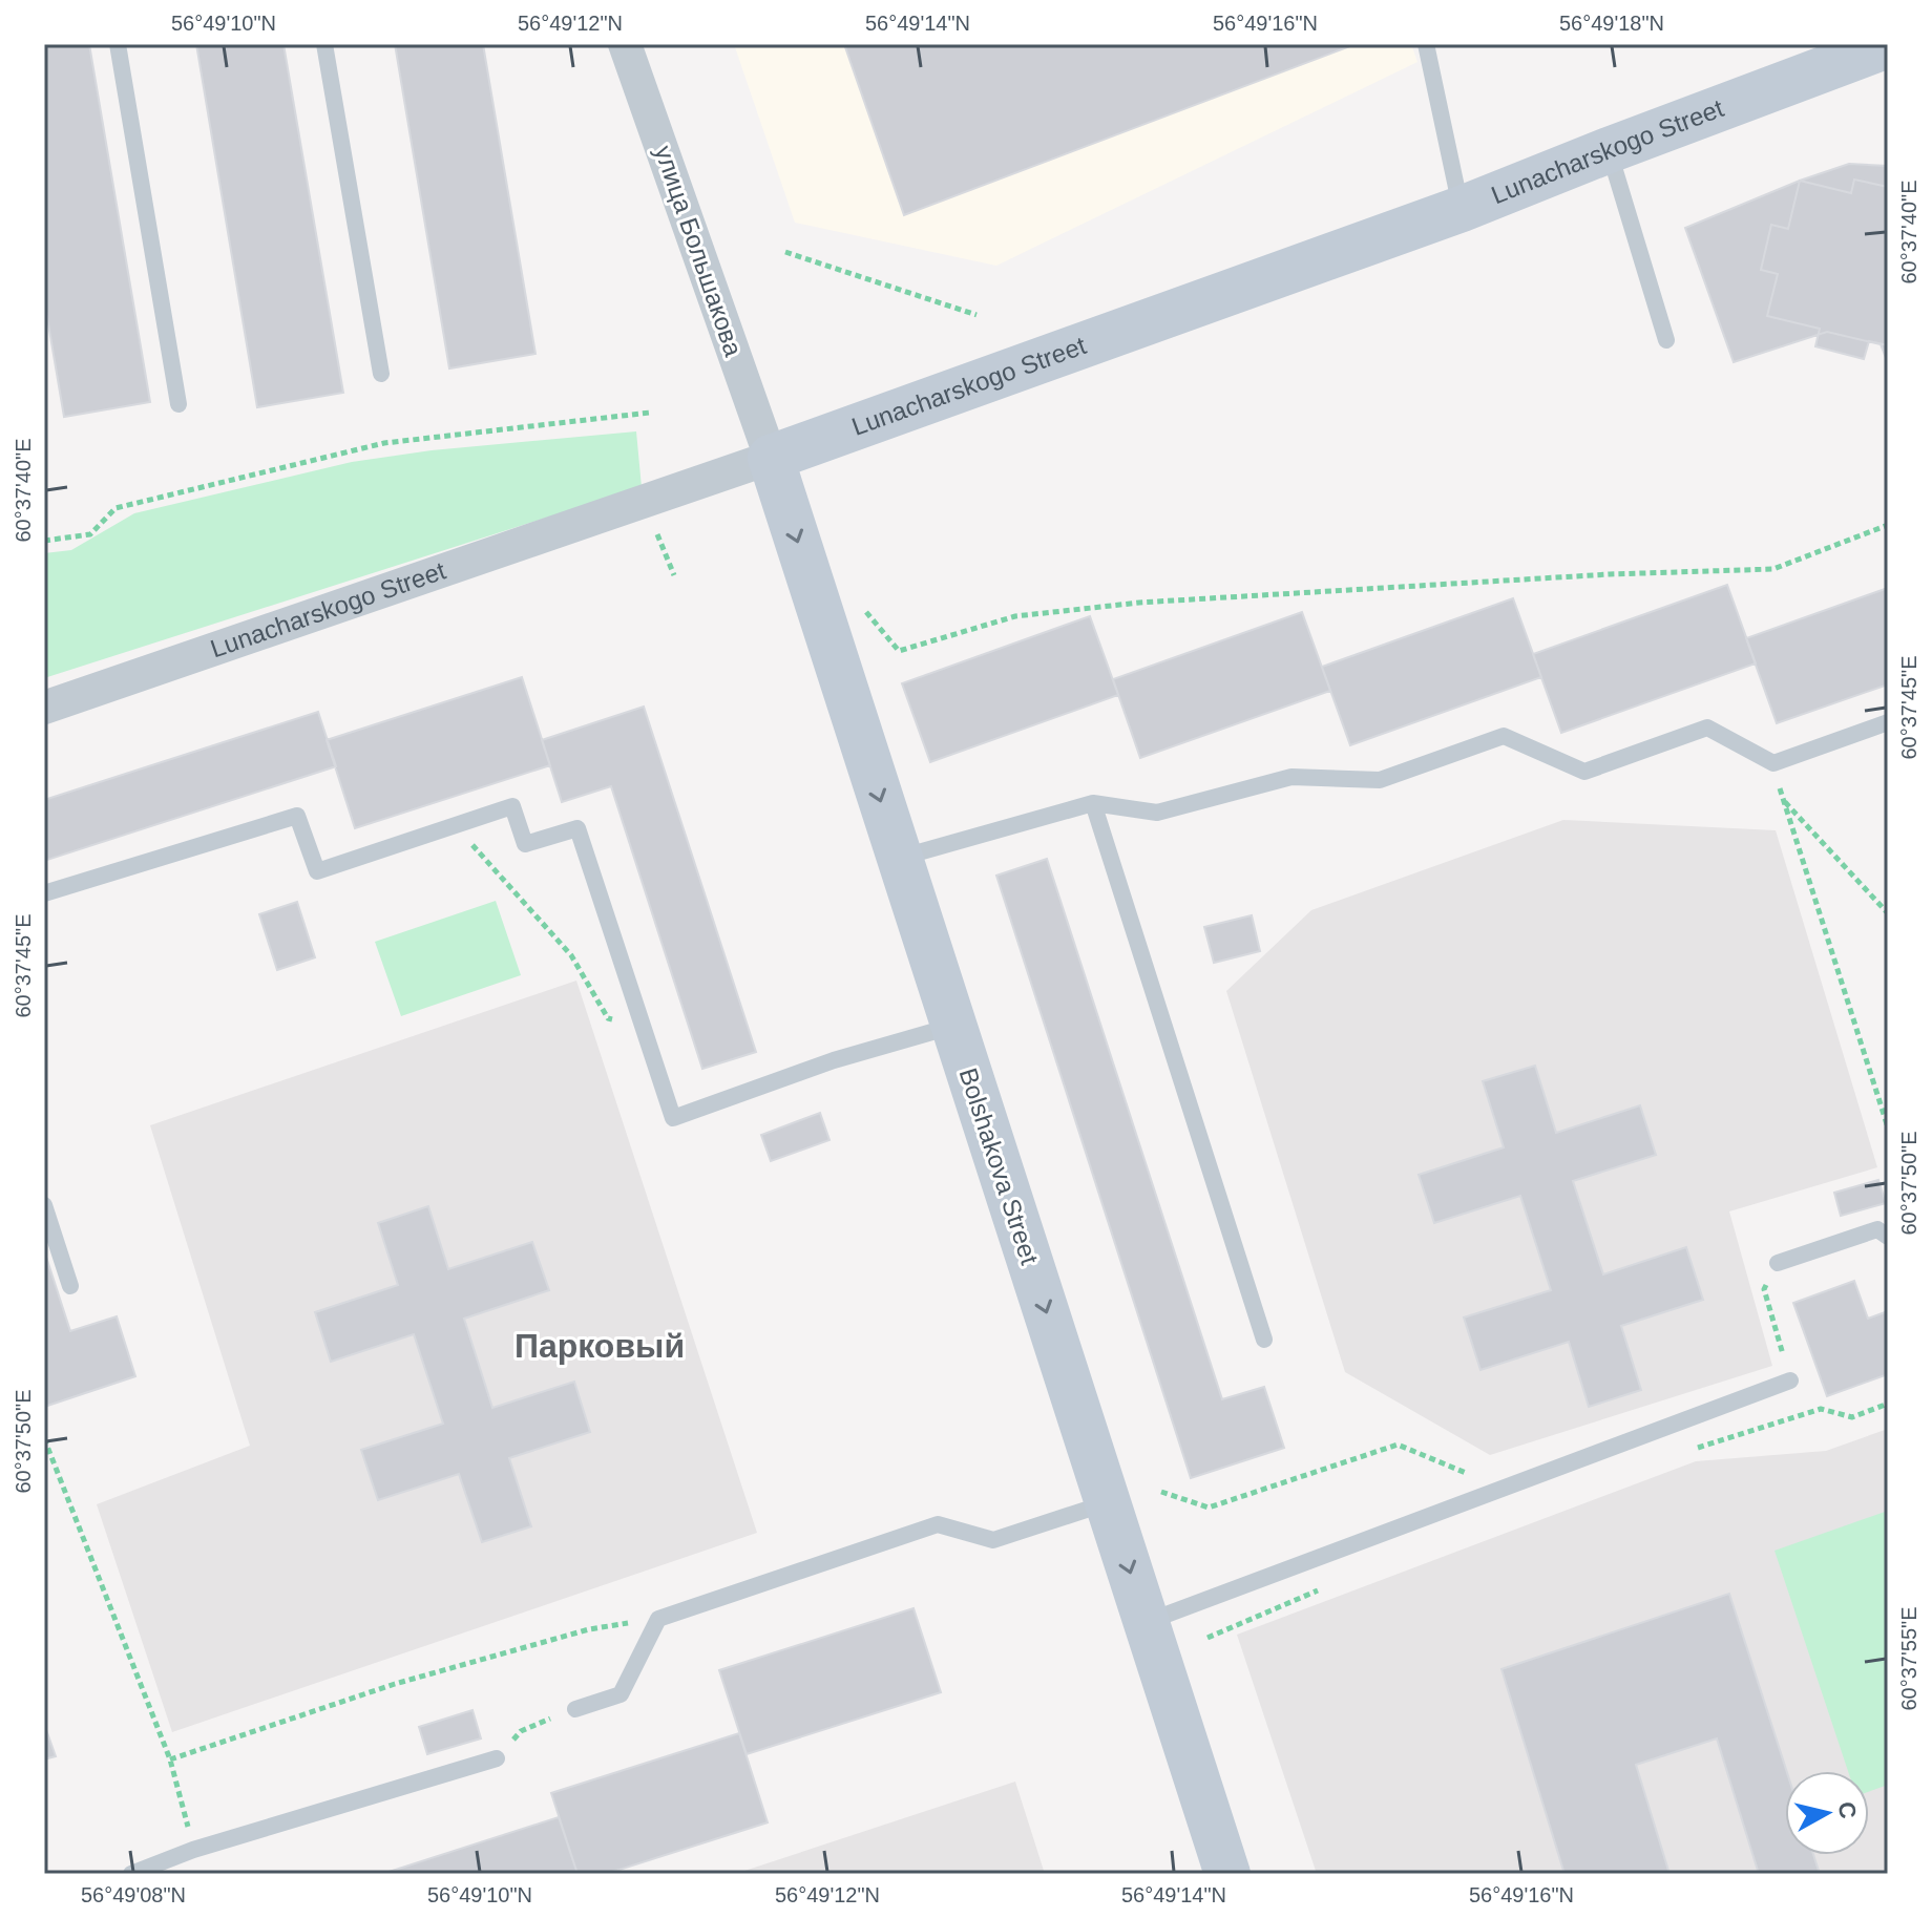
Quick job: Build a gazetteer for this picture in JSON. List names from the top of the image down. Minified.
{"streets":{"street":["Lunacharskogo Street","улица Большакова","Bolshakova Street"]},"crossings":[["Lunacharskogo Street","улица Большакова"],["Lunacharskogo Street","Bolshakova Street"],["улица Большакова","Bolshakova Street"]],"one_way":["Bolshakova Street"],"districts":["Парковый"],"north":"right","coordinates":["56°49'10\"N","56°49'12\"N","56°49'14\"N","56°49'16\"N","56°49'18\"N","60°37'40\"E","60°37'45\"E","60°37'50\"E","60°37'55\"E","56°49'08\"N"]}
